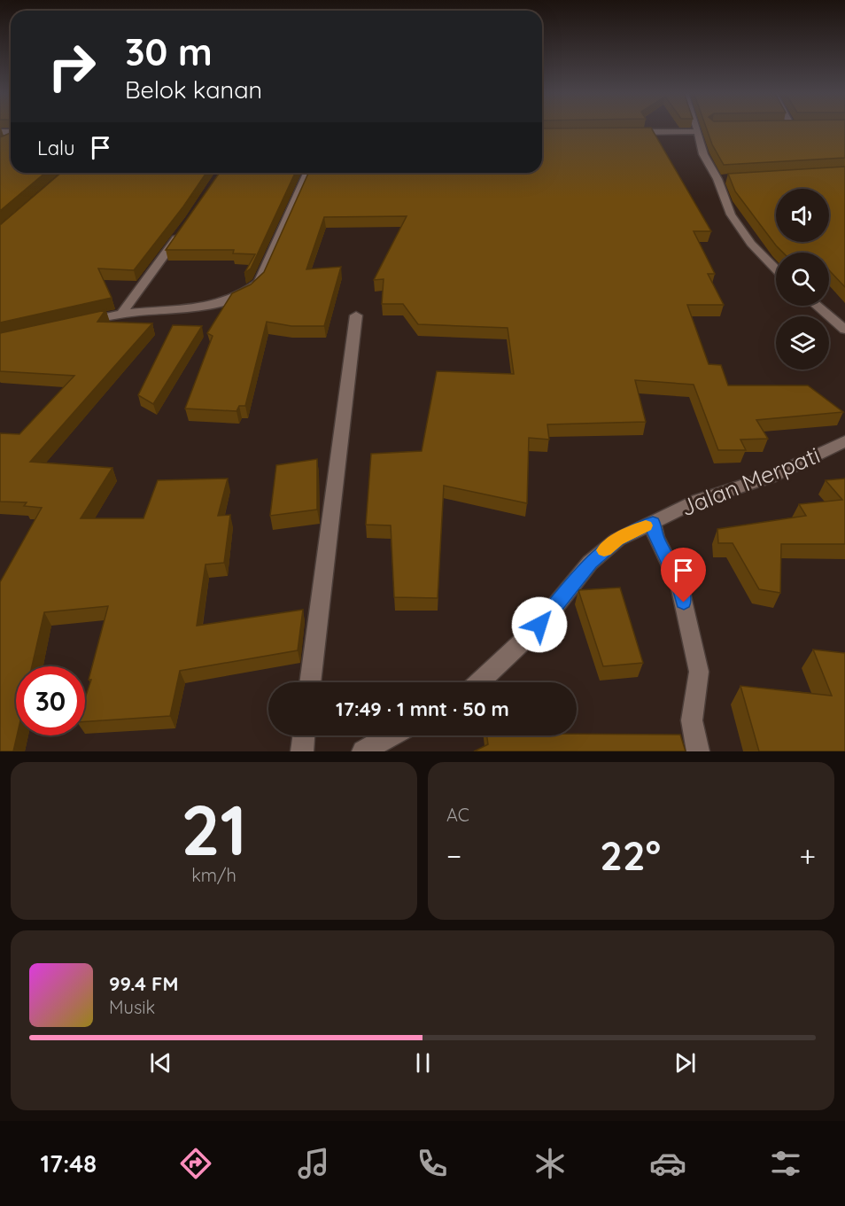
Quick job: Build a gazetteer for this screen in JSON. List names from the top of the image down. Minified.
{"streets":{"street":["Jalan Merpati"]},"page":{"turn":["30 m","Belok kanan"],"then":"Lalu","limit":"30","trip":"17:49 · 1 mnt · 50 m","tile":[["21","km/h"],"AC"],"heat":["−","22°","+"],"song":["99.4 FM","Musik"],"tabs":"17:48"}}
